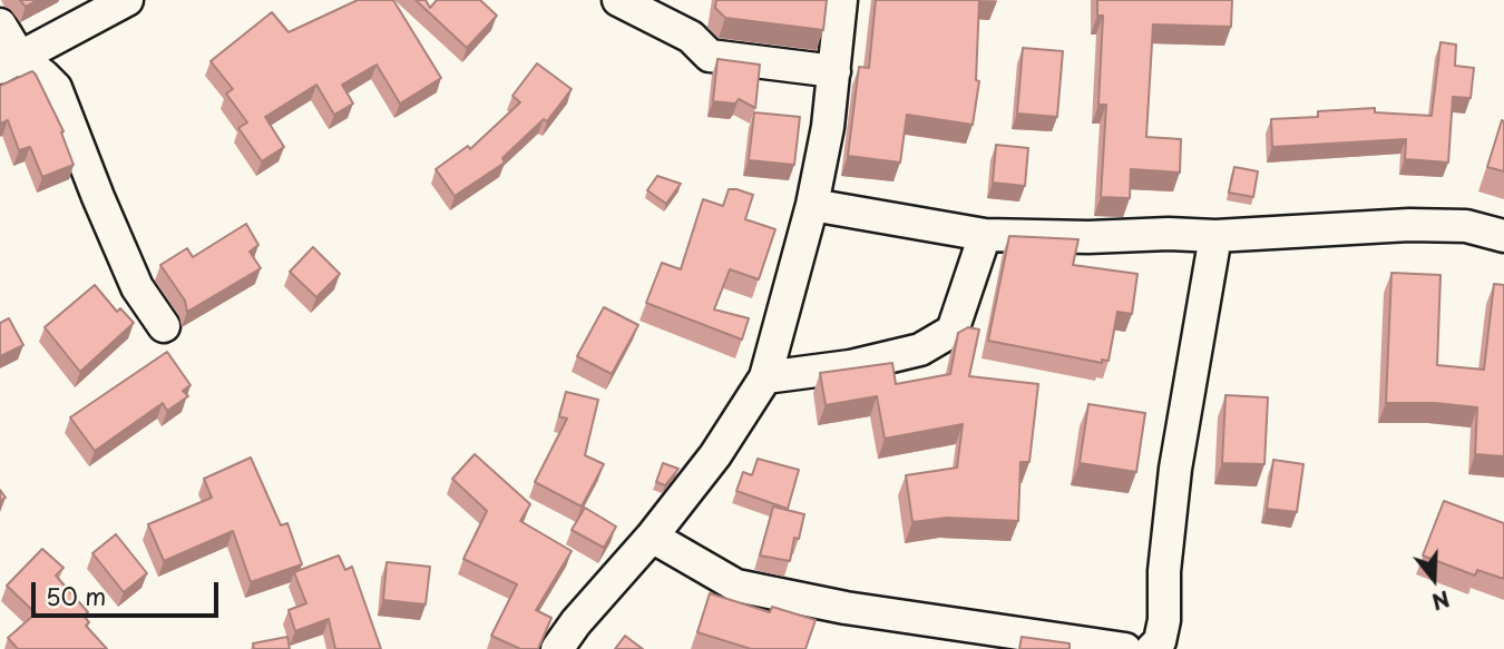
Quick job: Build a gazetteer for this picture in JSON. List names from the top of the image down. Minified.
{"scale_bar":"50 m","north":"bottom"}
